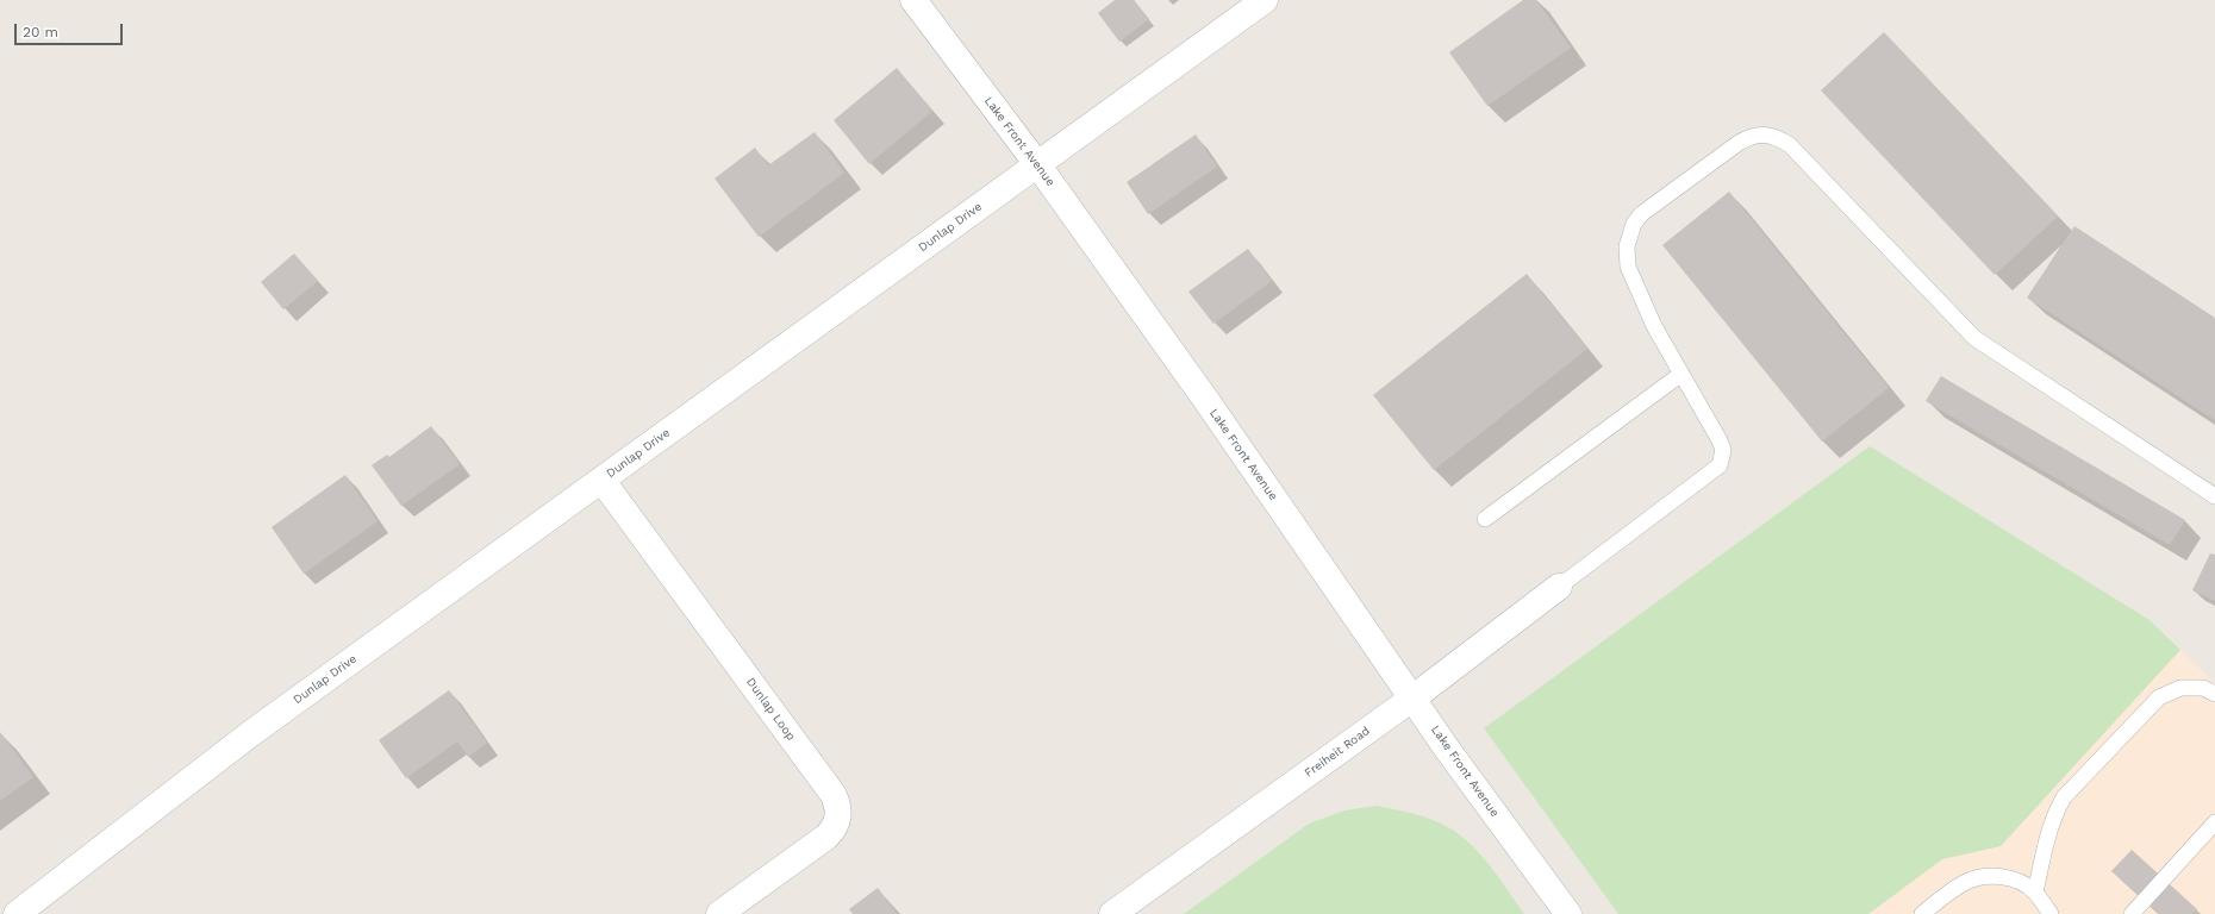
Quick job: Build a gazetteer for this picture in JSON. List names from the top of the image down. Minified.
{"streets":{"street":["Lake Front Avenue","Dunlap Drive","Dunlap Loop","Freiheit Road"]},"crossings":[["Lake Front Avenue","Dunlap Drive"],["Lake Front Avenue","Freiheit Road"],["Dunlap Drive","Dunlap Loop"]],"scale_bar":"20 m"}
